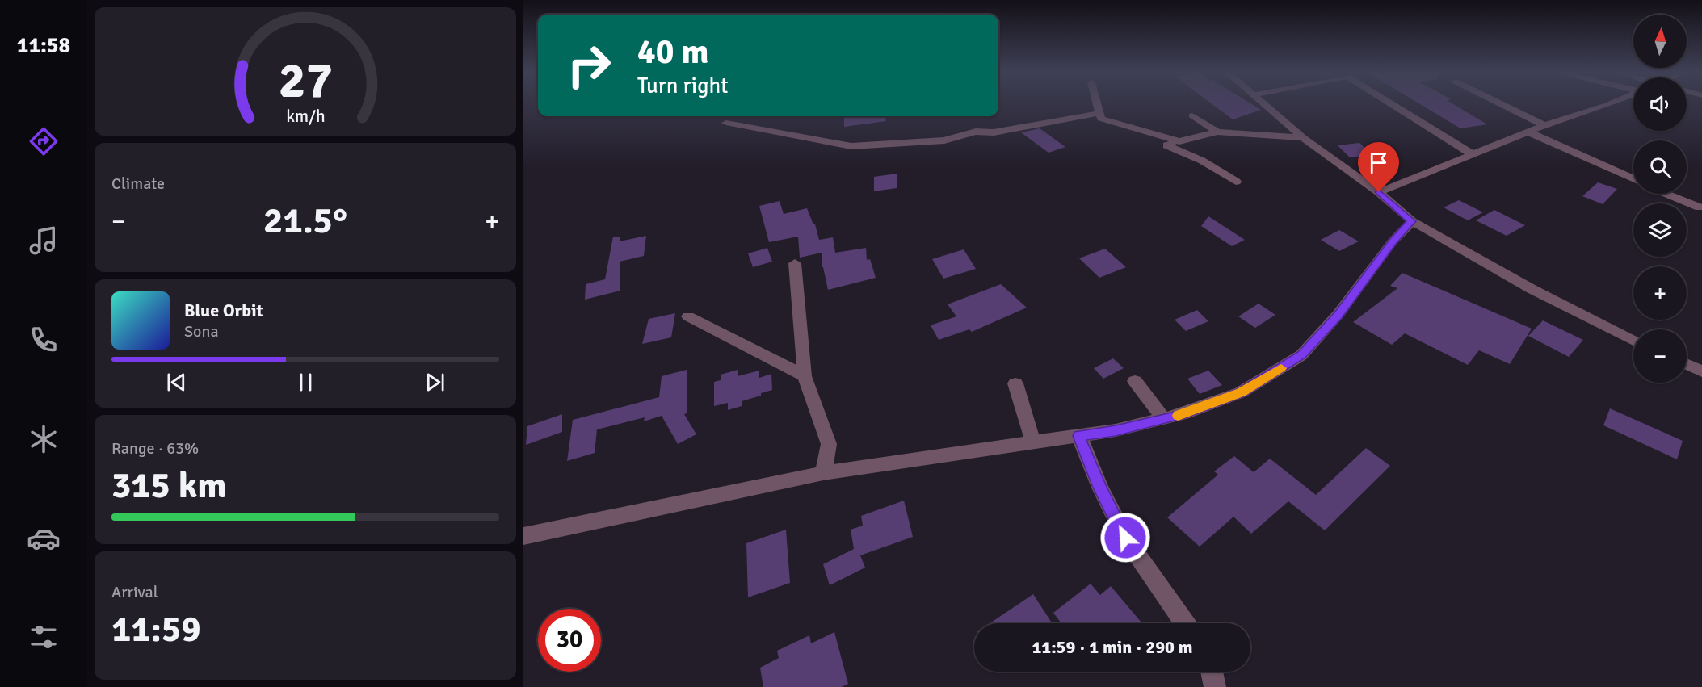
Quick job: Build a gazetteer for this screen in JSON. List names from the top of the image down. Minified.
{"north":"top","page":{"tabs":"11:58","map_buttons":["+","−"],"turn":["40 m","Turn right"],"tile":["Climate",["Range · 63%","315 km"],["Arrival","11:59"]],"heat":["−","21.5°","+"],"song":["Blue Orbit","Sona"],"limit":"30","trip":"11:59 · 1 min · 290 m","gauge":["27","km/h"]}}
